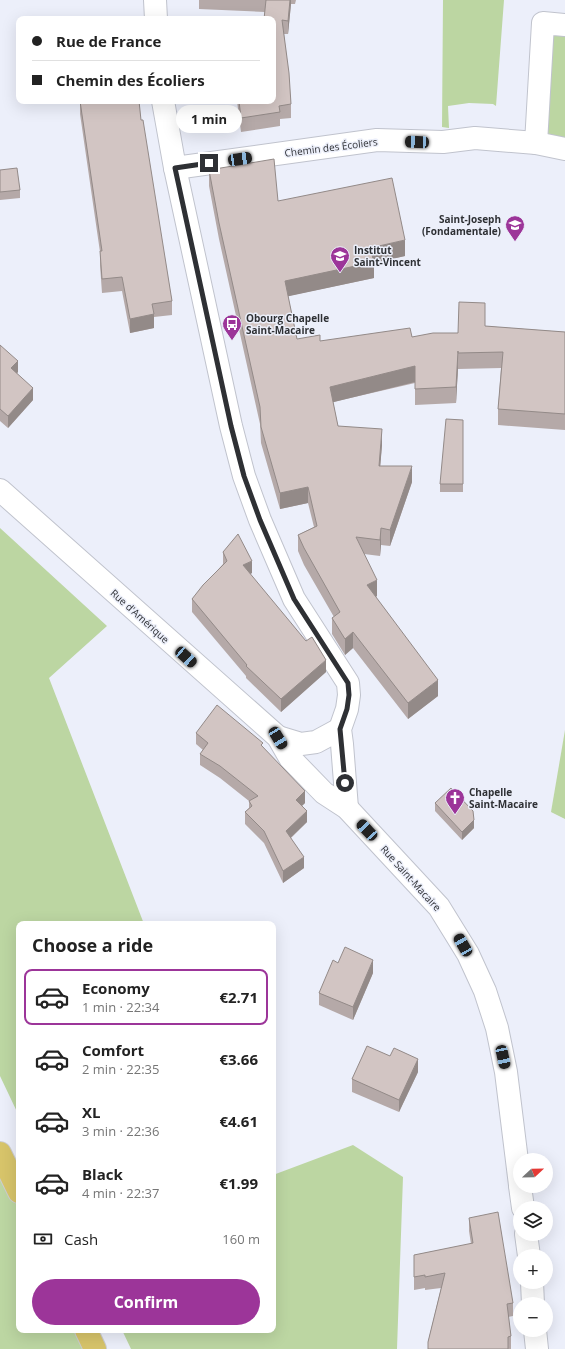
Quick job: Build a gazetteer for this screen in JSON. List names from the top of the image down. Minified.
{"streets":{"street":["Chemin des Écoliers","Rue d'Amérique","Rue Saint-Macaire"]},"crossings":[["Rue d'Amérique","Rue Saint-Macaire"]],"places":{"school or university":["Saint-Joseph (Fondamentale)","Institut Saint-Vincent"],"bus stop":["Obourg Chapelle Saint-Macaire"],"church":["Chapelle Saint-Macaire"]},"north":"right","page":{"banner":["Rue de France","Chemin des Écoliers"],"bubble":"1 min","heading":"Choose a ride","list":[{"name":"Economy","note":"1 min · 22:34","value":"€2.71"},{"name":"Comfort","note":"2 min · 22:35","value":"€3.66"},{"name":"XL","note":"3 min · 22:36","value":"€4.61"},{"name":"Black","note":"4 min · 22:37","value":"€1.99"}],"map_buttons":["+","−"],"pay":["Cash","160 m"],"buttons":"Confirm"}}
